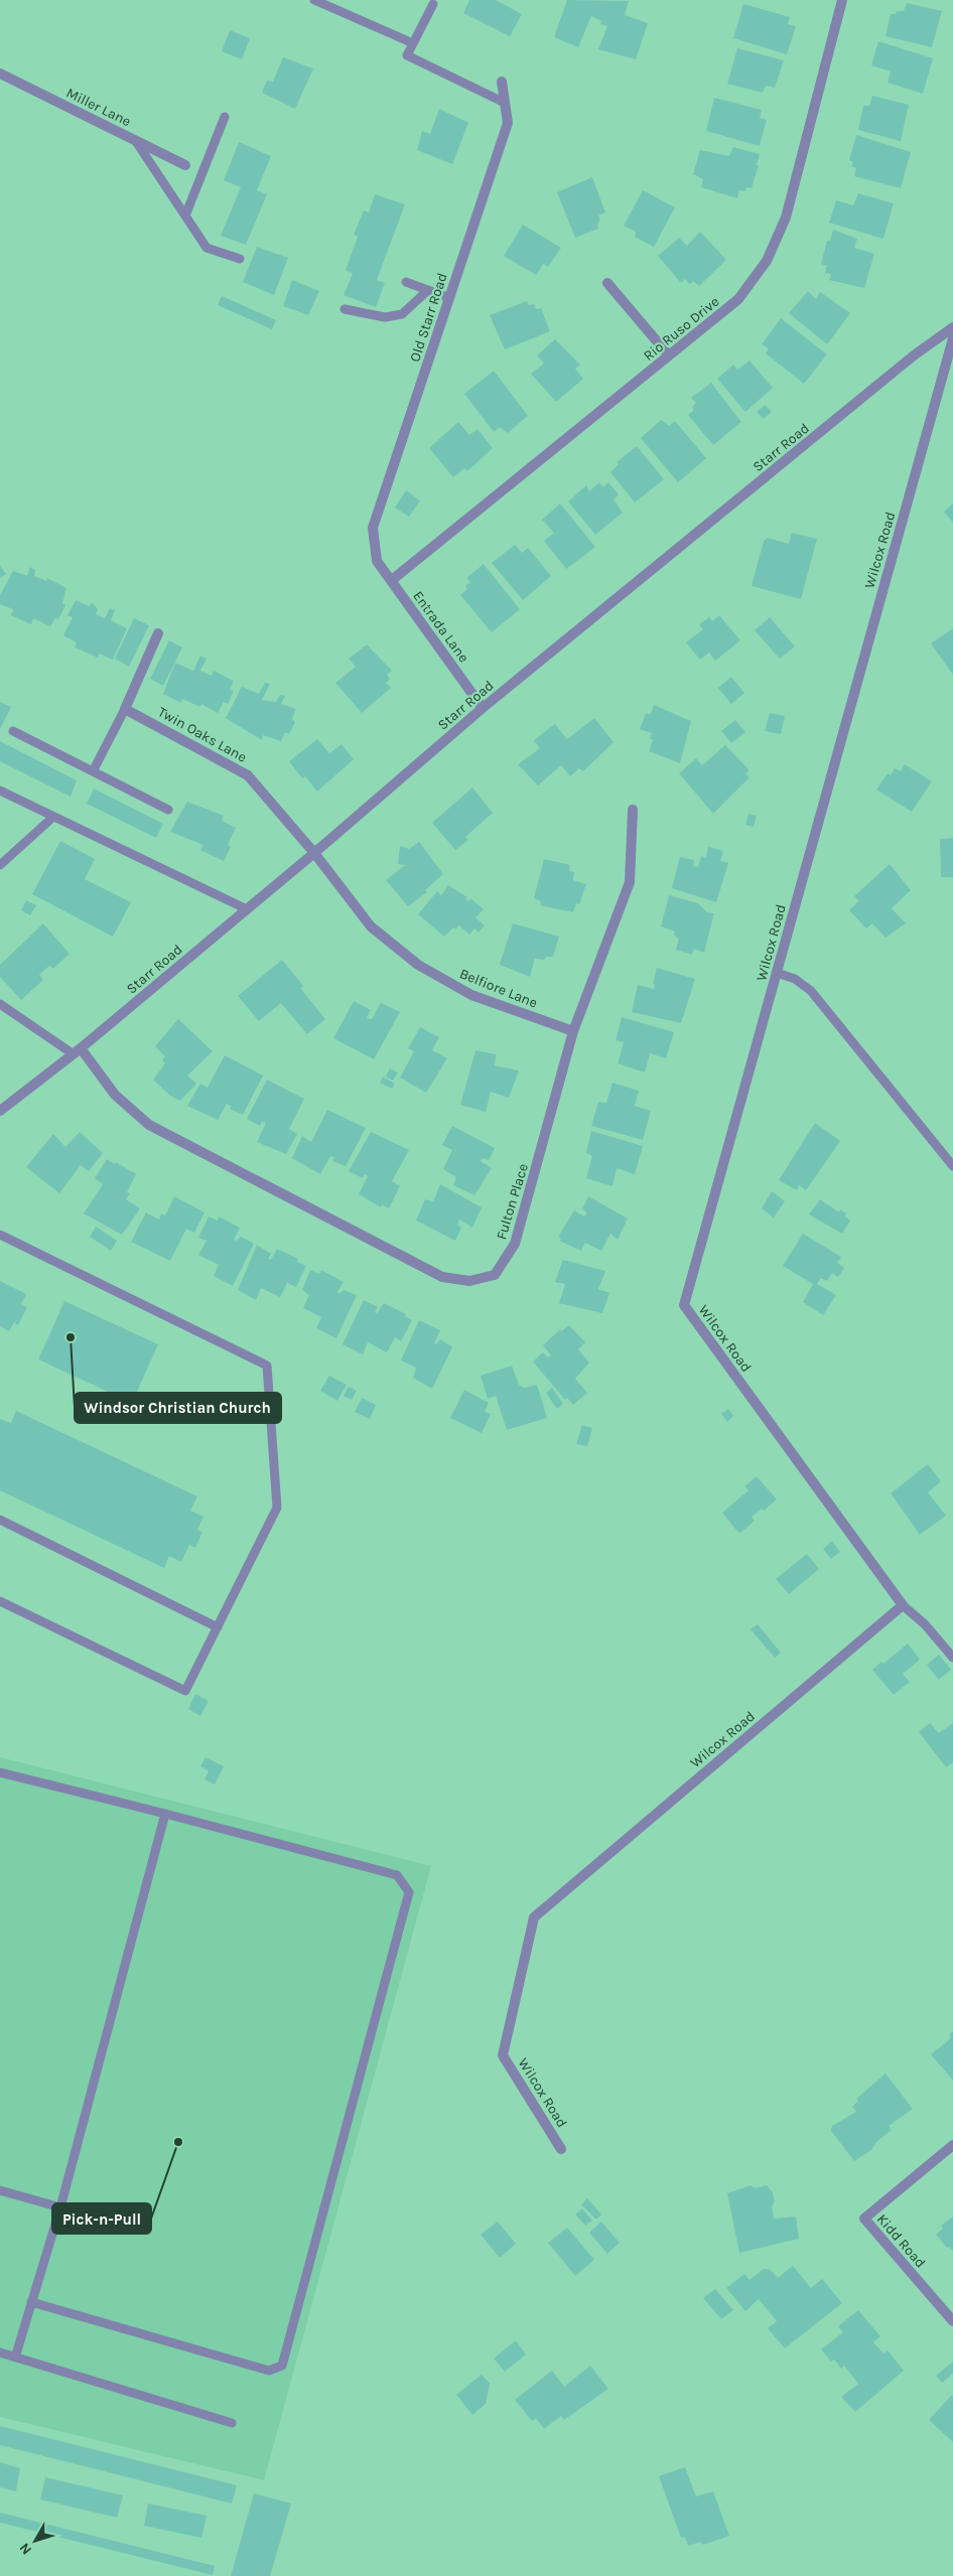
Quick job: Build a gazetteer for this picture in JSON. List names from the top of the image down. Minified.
{"streets":{"street":["Miller Lane","Old Starr Road","Rio Ruso Drive","Starr Road","Wilcox Road","Entrada Lane","Twin Oaks Lane","Belfiore Lane","Fulton Place","Kidd Road"]},"crossings":[["Old Starr Road","Entrada Lane"],["Rio Ruso Drive","Entrada Lane"],["Starr Road","Entrada Lane"],["Starr Road","Twin Oaks Lane"],["Starr Road","Belfiore Lane"],["Starr Road","Fulton Place"],["Twin Oaks Lane","Belfiore Lane"],["Belfiore Lane","Fulton Place"]],"places":["Windsor Christian Church","Pick-n-Pull"],"north":"bottom left"}
